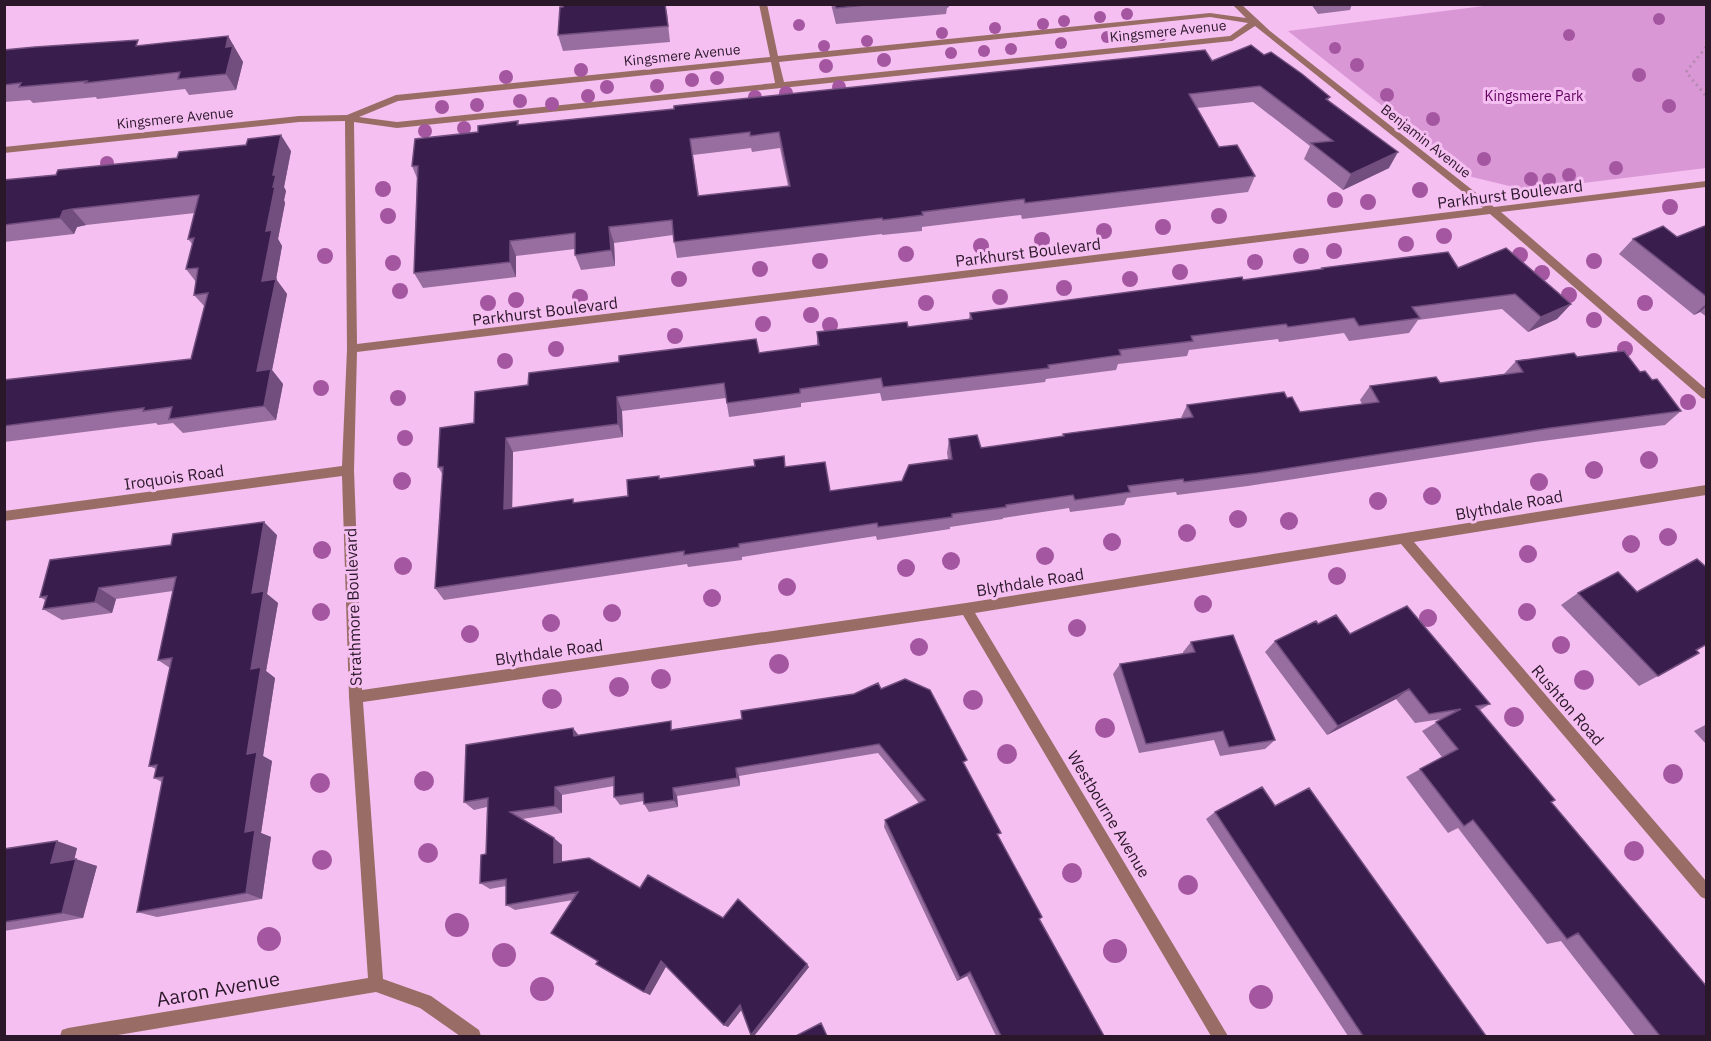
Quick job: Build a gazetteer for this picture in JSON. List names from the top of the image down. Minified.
{"streets":{"street":["Kingsmere Avenue","Benjamin Avenue","Parkhurst Boulevard","Iroquois Road","Blythdale Road","Strathmore Boulevard","Rushton Road","Westbourne Avenue","Aaron Avenue"]},"crossings":[["Kingsmere Avenue","Benjamin Avenue"],["Kingsmere Avenue","Strathmore Boulevard"],["Benjamin Avenue","Parkhurst Boulevard"],["Parkhurst Boulevard","Strathmore Boulevard"],["Iroquois Road","Strathmore Boulevard"],["Blythdale Road","Strathmore Boulevard"],["Blythdale Road","Rushton Road"],["Blythdale Road","Westbourne Avenue"],["Strathmore Boulevard","Aaron Avenue"]],"parks":["Kingsmere Park"]}
